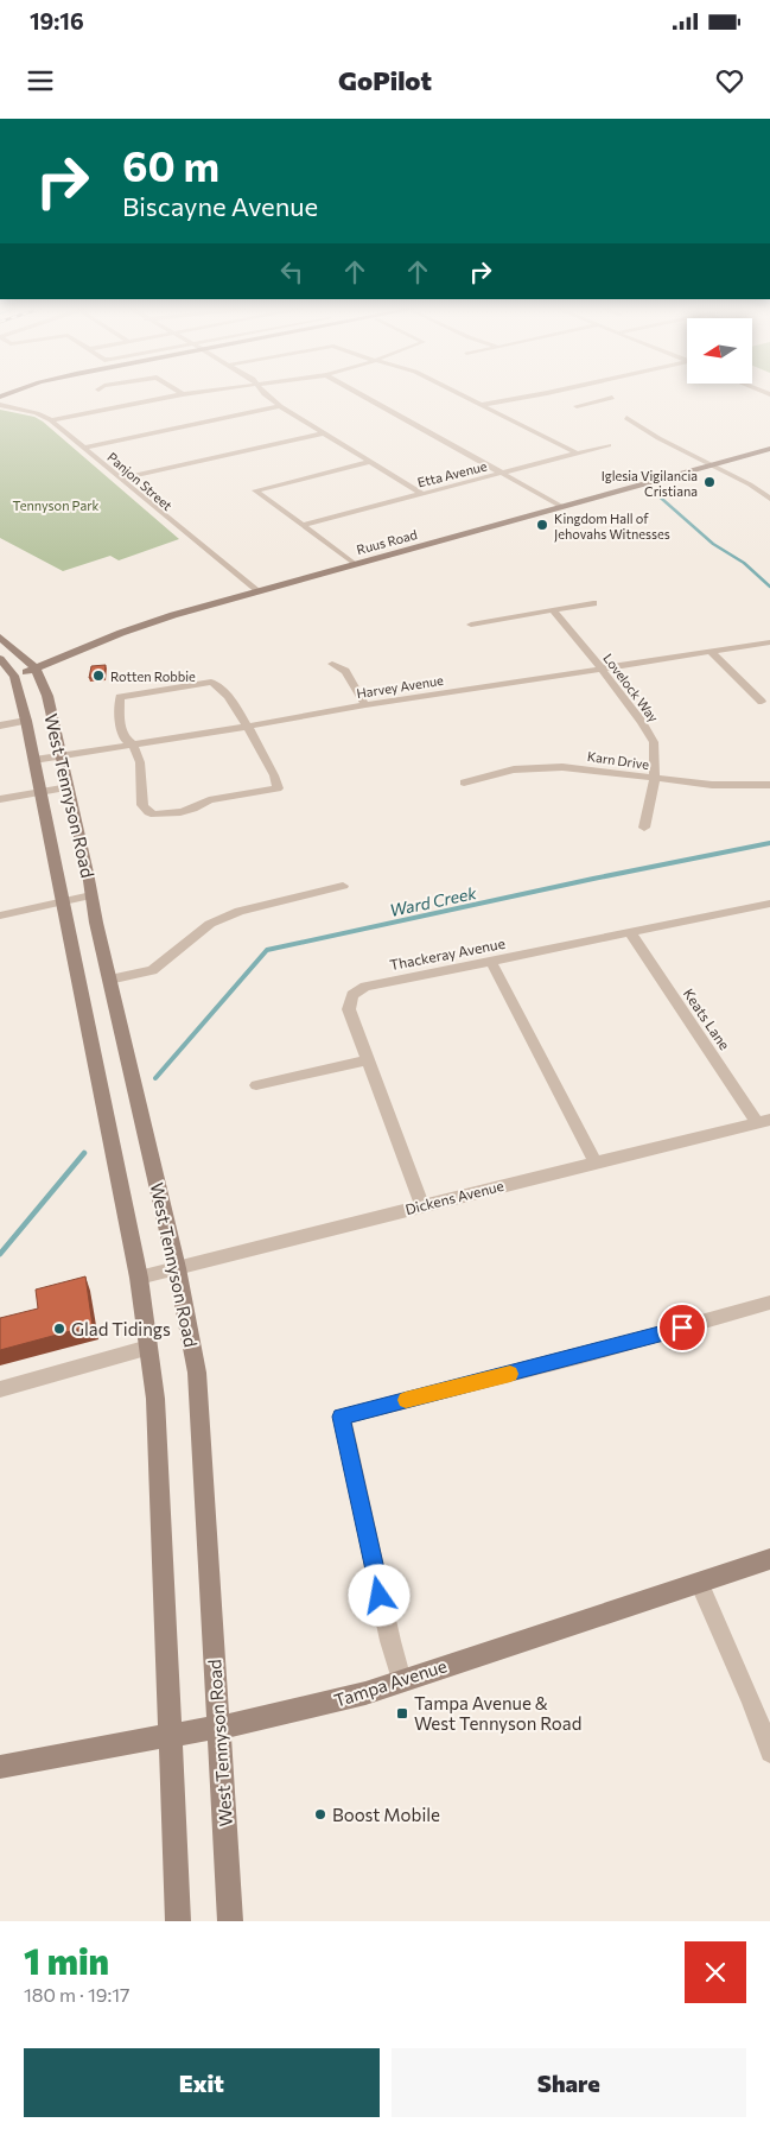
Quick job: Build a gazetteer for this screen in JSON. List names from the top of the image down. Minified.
{"streets":{"street":["Etta Avenue","Panjon Street","Ruus Road","Harvey Avenue","Lovelock Way","Karn Drive","West Tennyson Road","Thackeray Avenue","Keats Lane","Dickens Avenue","Tampa Avenue"]},"crossings":[["Panjon Street","Ruus Road"],["Ruus Road","West Tennyson Road"],["Harvey Avenue","Lovelock Way"],["Harvey Avenue","West Tennyson Road"],["Lovelock Way","Karn Drive"],["West Tennyson Road","Dickens Avenue"],["West Tennyson Road","Tampa Avenue"],["Thackeray Avenue","Keats Lane"],["Thackeray Avenue","Dickens Avenue"],["Keats Lane","Dickens Avenue"]],"water":["Ward Creek"],"parks":["Tennyson Park"],"places":{"other":["Iglesia Vigilancia Cristiana","Kingdom Hall of Jehovahs Witnesses","Rotten Robbie","Glad Tidings","Boost Mobile"],"transit":["Tampa Avenue & West Tennyson Road"]},"north":"left","page":{"status":"19:16","header":"GoPilot","turn":["60 m","Biscayne Avenue"],"heading":["1 min","180 m · 19:17"],"buttons":["Exit","Share"]}}
